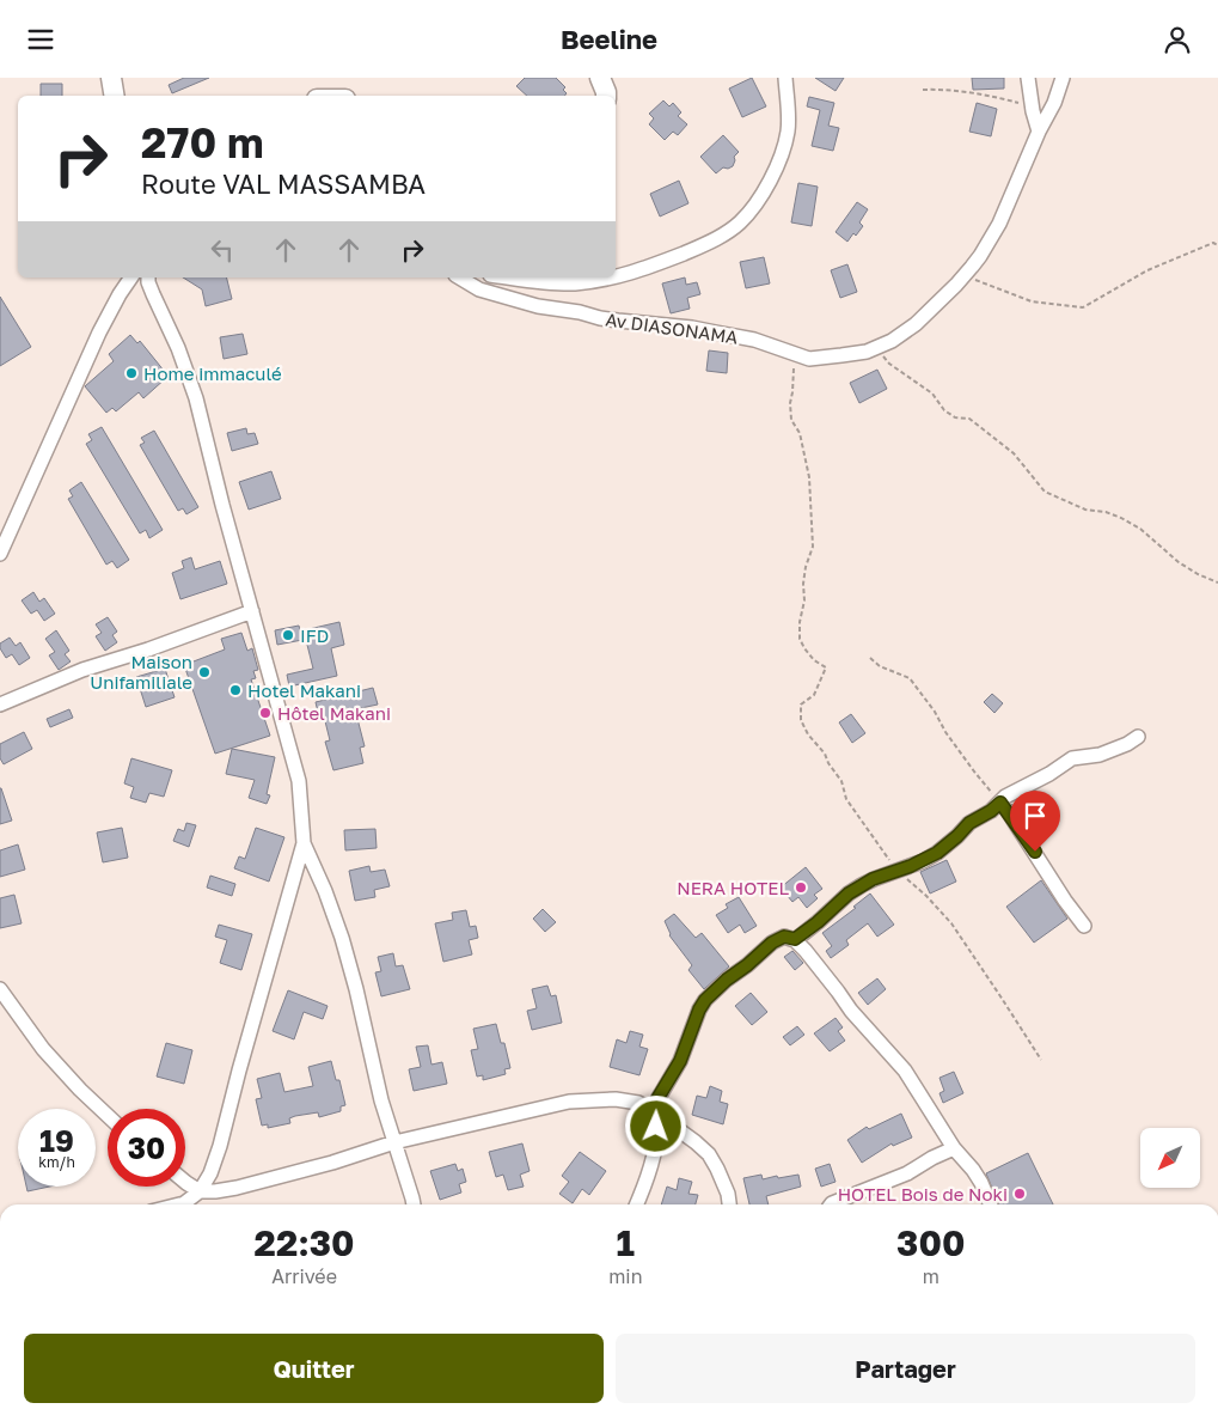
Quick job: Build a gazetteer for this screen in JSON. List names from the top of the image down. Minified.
{"streets":{"street":["Av DIASONAMA"]},"places":["Home immaculé","IFD","Maison Unifamiliale","Hotel Makani","Hôtel Makani","NERA HOTEL","HOTEL Bois de Noki"],"north":"bottom left","page":{"header":"Beeline","turn":["270 m","Route VAL MASSAMBA"],"speed":"19 km/h","limit":"30","eta":["22:30","Arrivée","1","min","300","m"],"buttons":["Quitter","Partager"]}}
